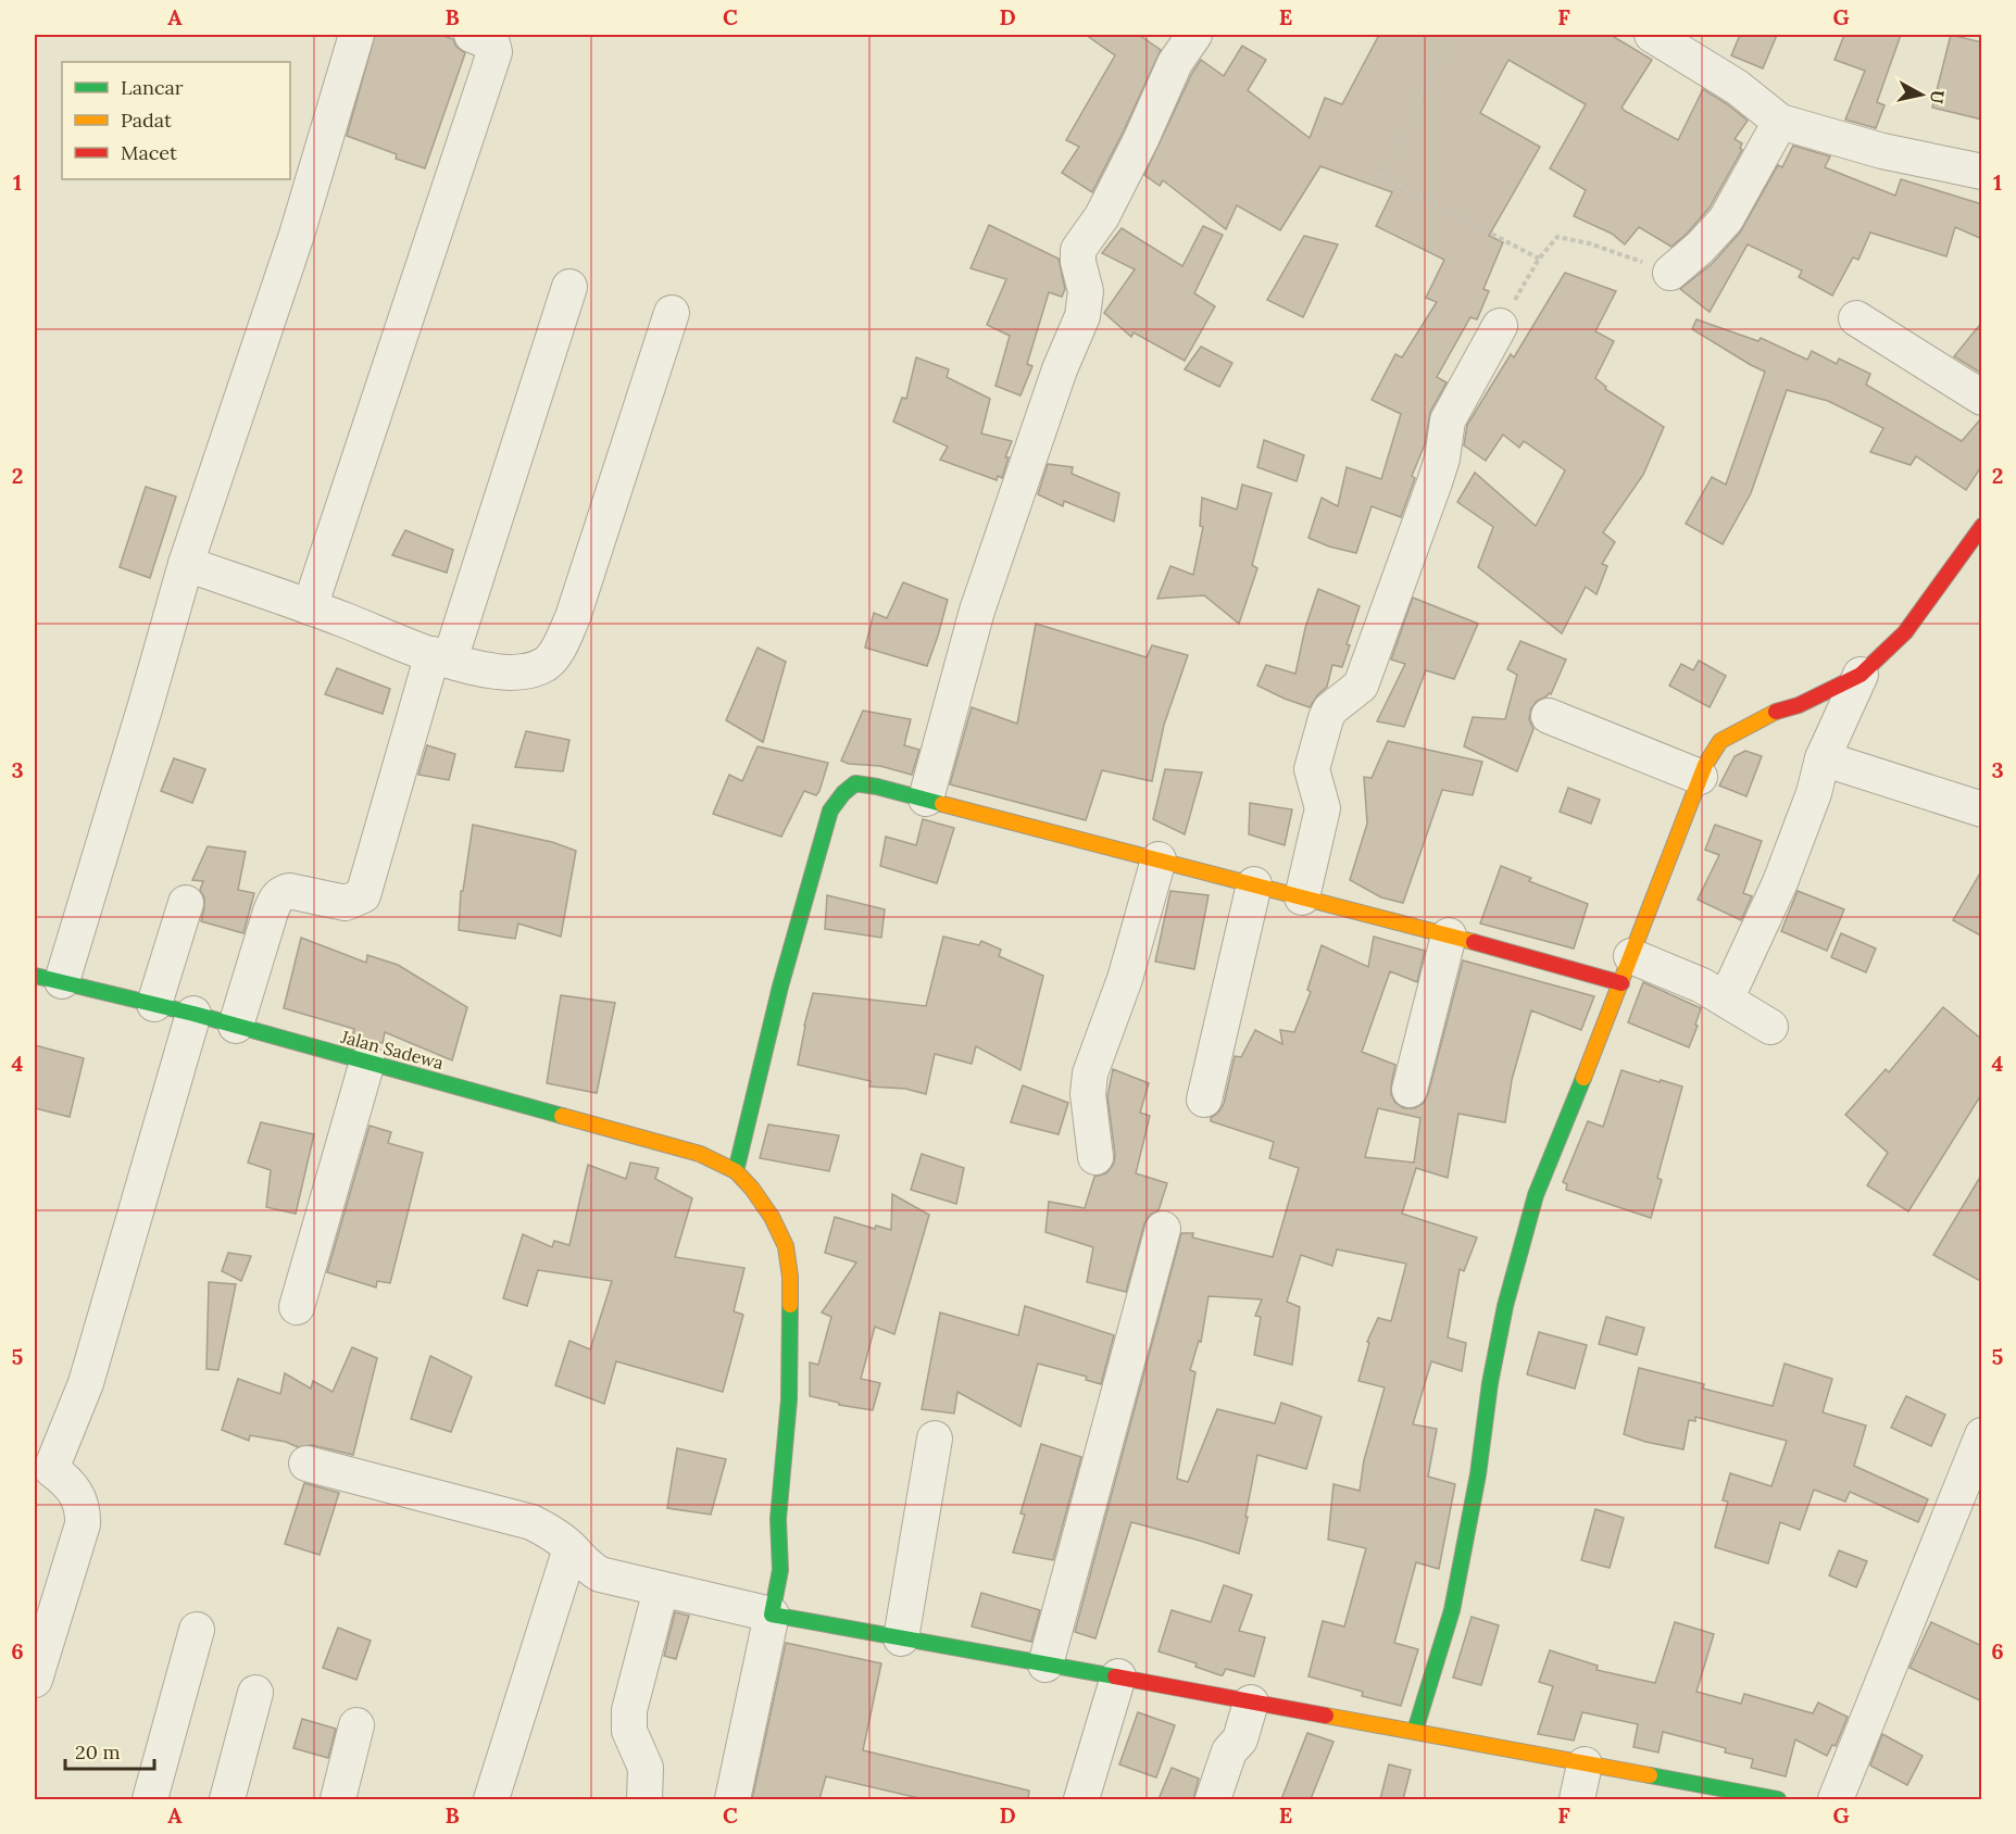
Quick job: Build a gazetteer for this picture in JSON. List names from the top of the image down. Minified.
{"streets":{"street":["Jalan Sadewa"]},"legend":["Lancar","Padat","Macet"],"scale_bar":"20 m","north":"right","grid":{"columns":["A","B","C","D","E","F","G"],"rows":["1","2","3","4","5","6"]}}
